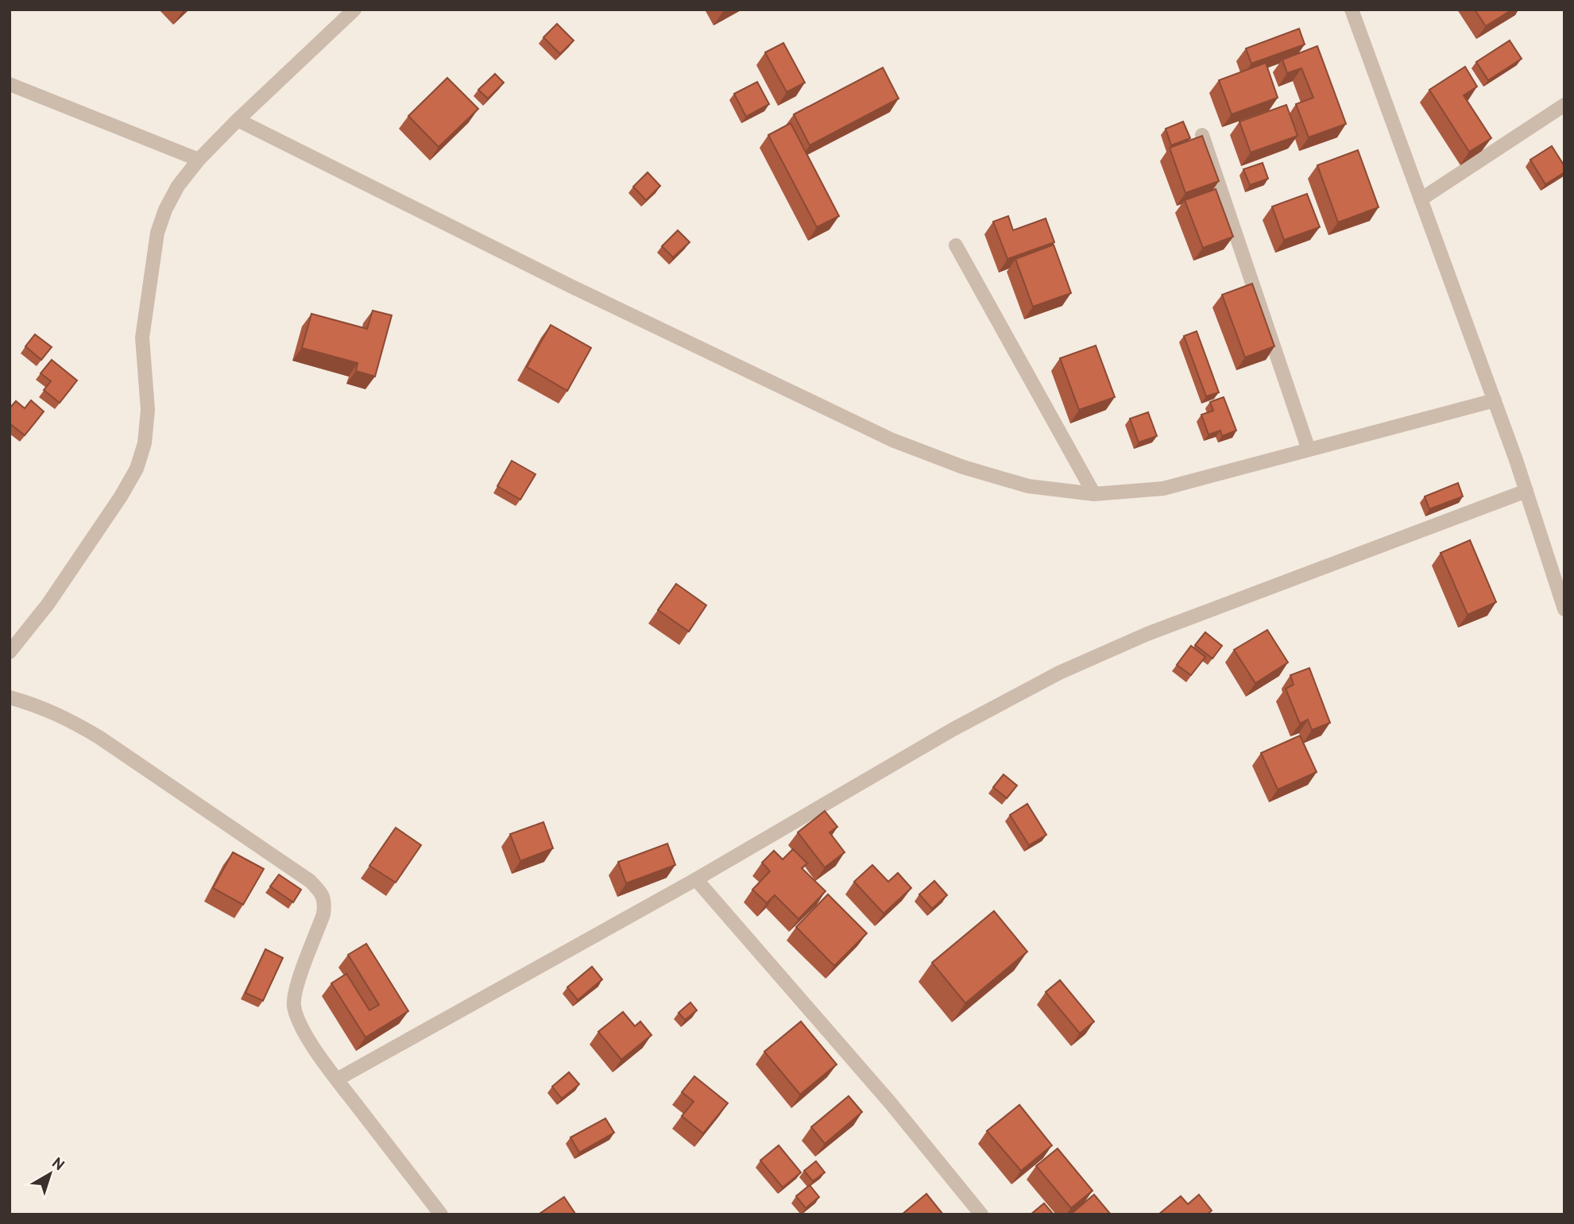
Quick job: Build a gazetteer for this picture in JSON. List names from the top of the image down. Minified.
{"north":"top right"}
